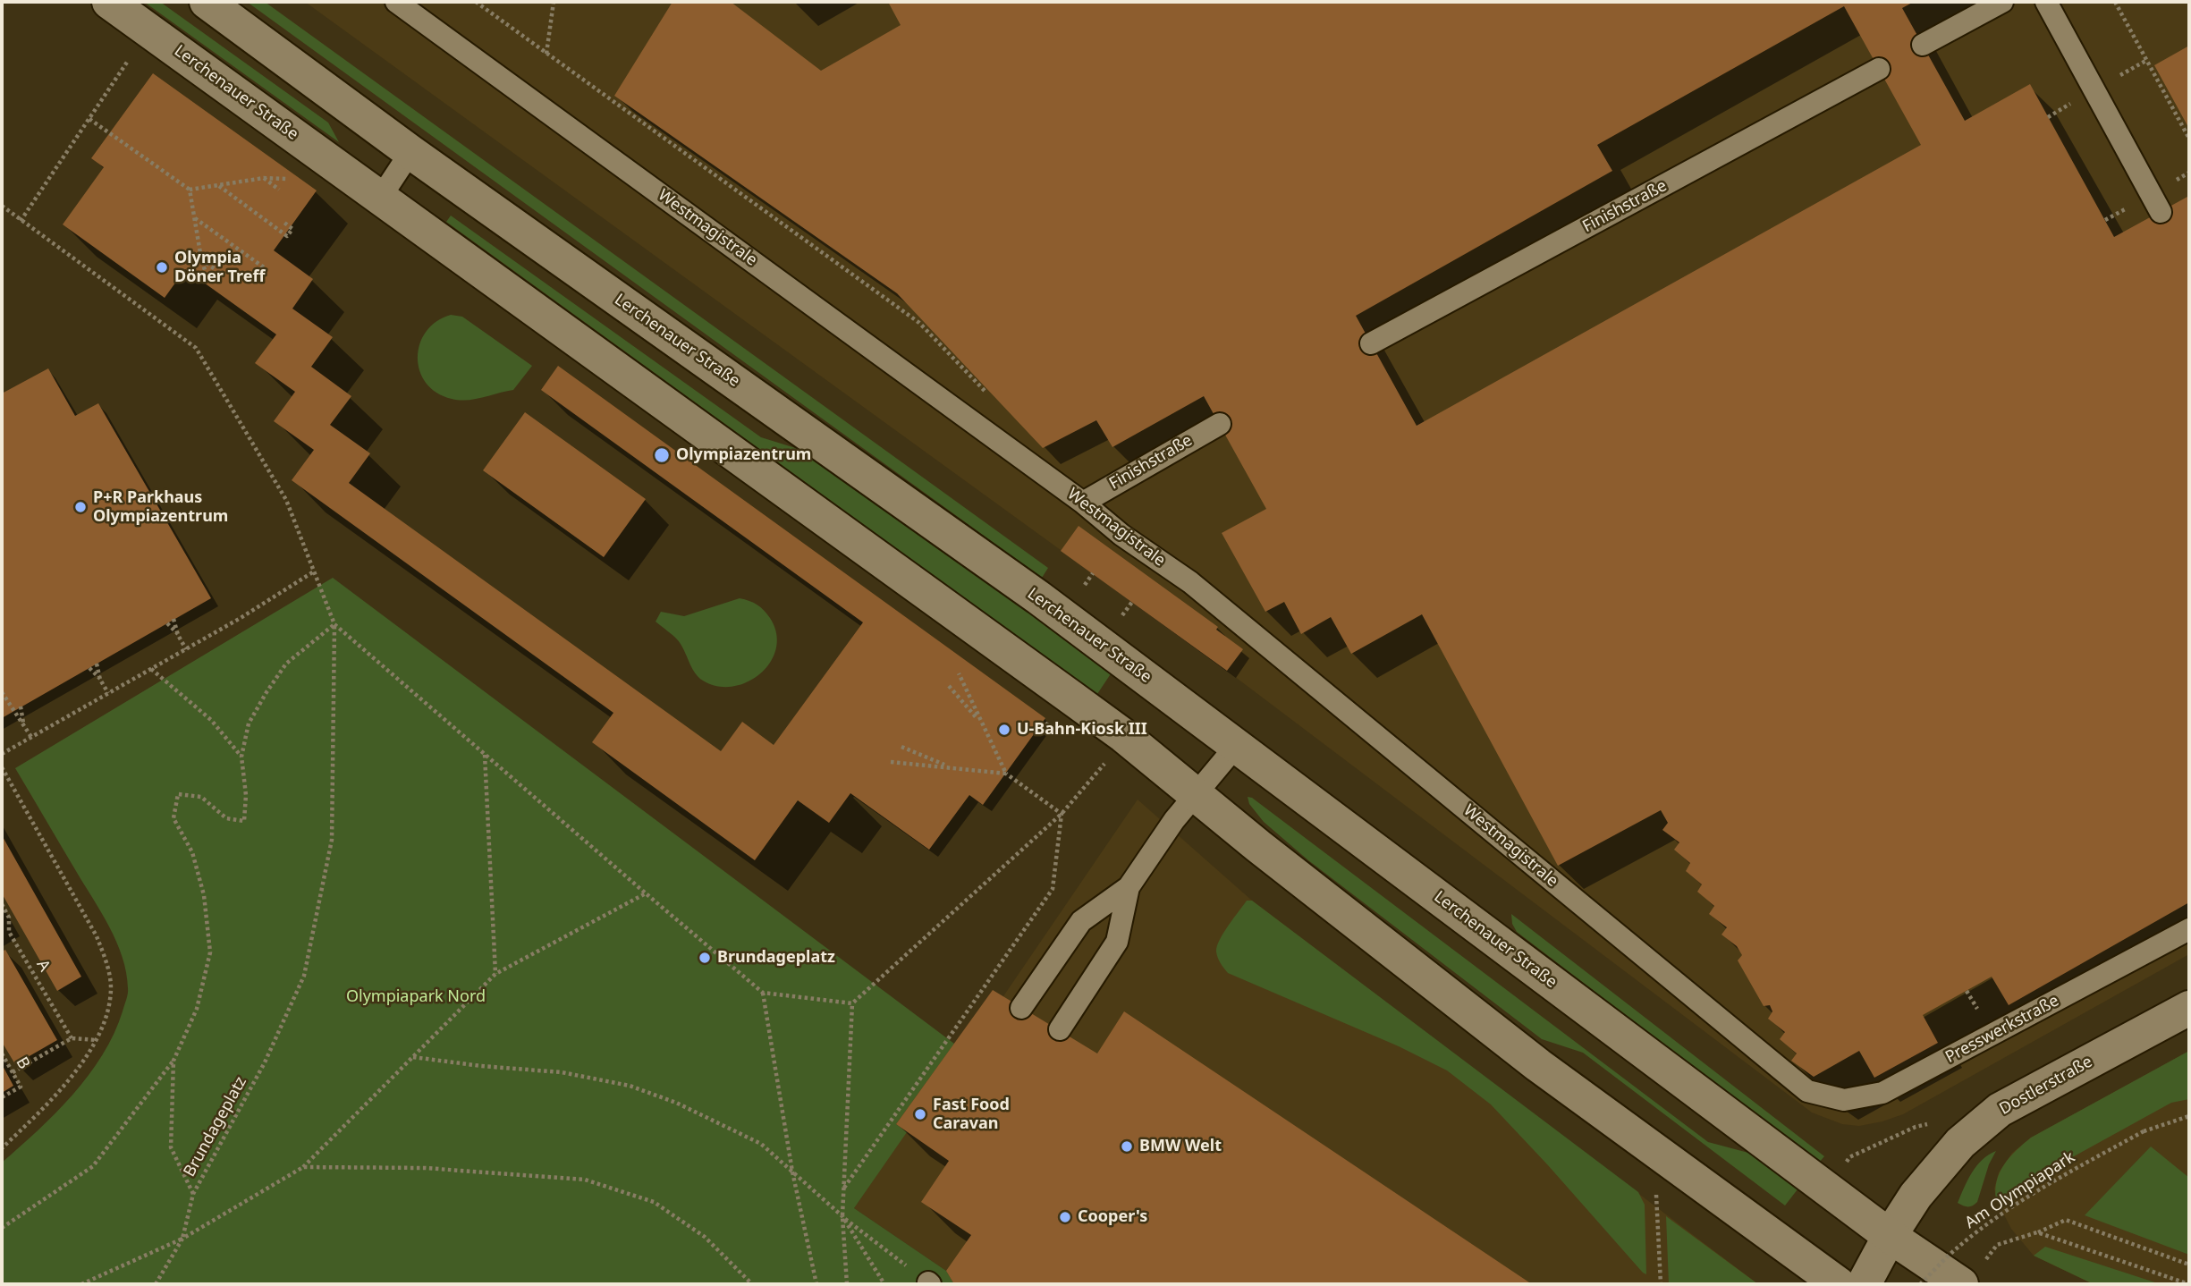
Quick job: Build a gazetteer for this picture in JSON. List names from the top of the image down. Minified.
{"streets":{"main road":["Lerchenauer Straße","Dostlerstraße"],"lane":["Finishstraße","Westmagistrale","Presswerkstraße"],"path":["A","B","Brundageplatz","Am Olympiapark"]},"crossings":[["Lerchenauer Straße","Dostlerstraße"],["Finishstraße","Westmagistrale"],["Westmagistrale","Presswerkstraße"]],"parks":["Olympiapark Nord"],"places":["Olympia Döner Treff","Olympiazentrum","P+R Parkhaus Olympiazentrum","U-Bahn-Kiosk III","Brundageplatz","Fast Food Caravan","BMW Welt","Cooper's"]}
